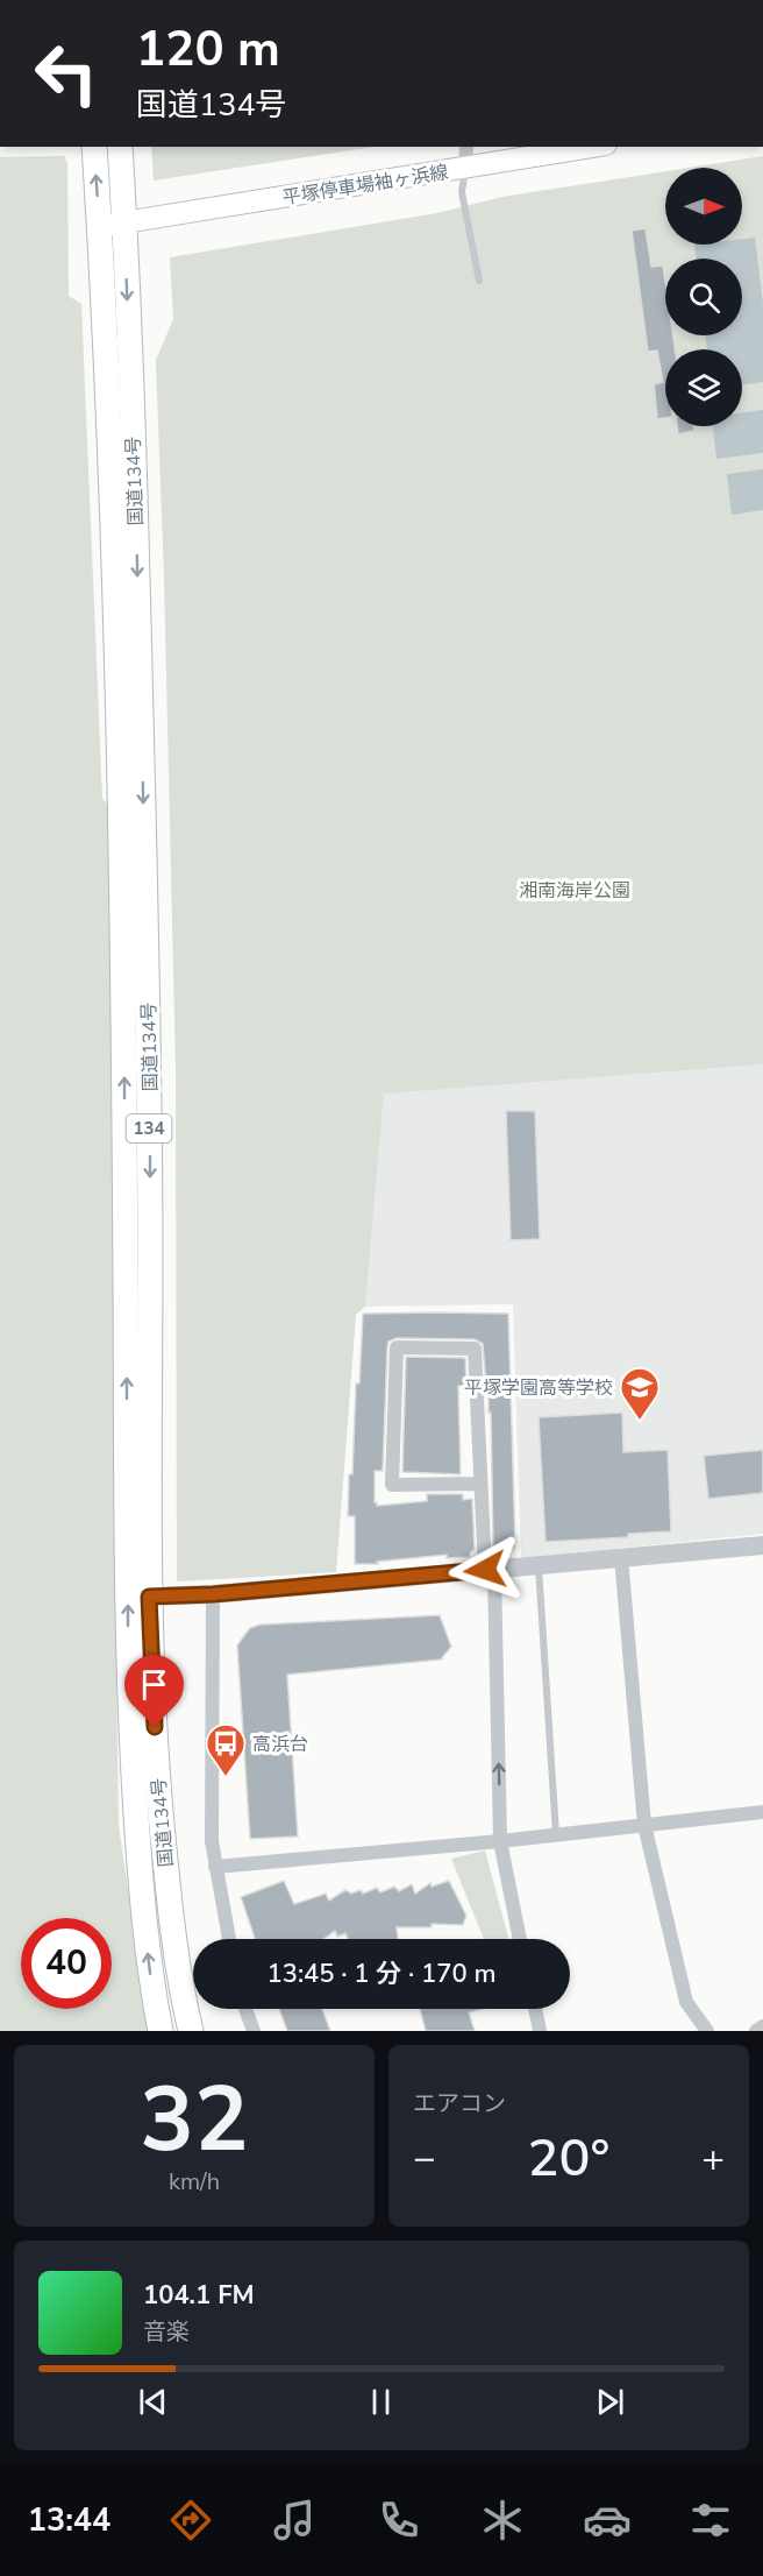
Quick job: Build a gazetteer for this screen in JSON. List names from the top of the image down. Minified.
{"streets":{"highway":["国道134号","134"],"main road":["平塚停車場袖ヶ浜線"]},"crossings":[["平塚停車場袖ヶ浜線","国道134号"]],"parks":["湘南海岸公園"],"places":{"school or university":["平塚学園高等学校"],"bus stop":["高浜台"]},"north":"right","page":{"turn":["120 m","国道134号"],"limit":"40","trip":"13:45 · 1 分 · 170 m","tile":[["32","km/h"],"エアコン"],"heat":["−","20°","+"],"song":["104.1 FM","音楽"],"tabs":"13:44"}}
